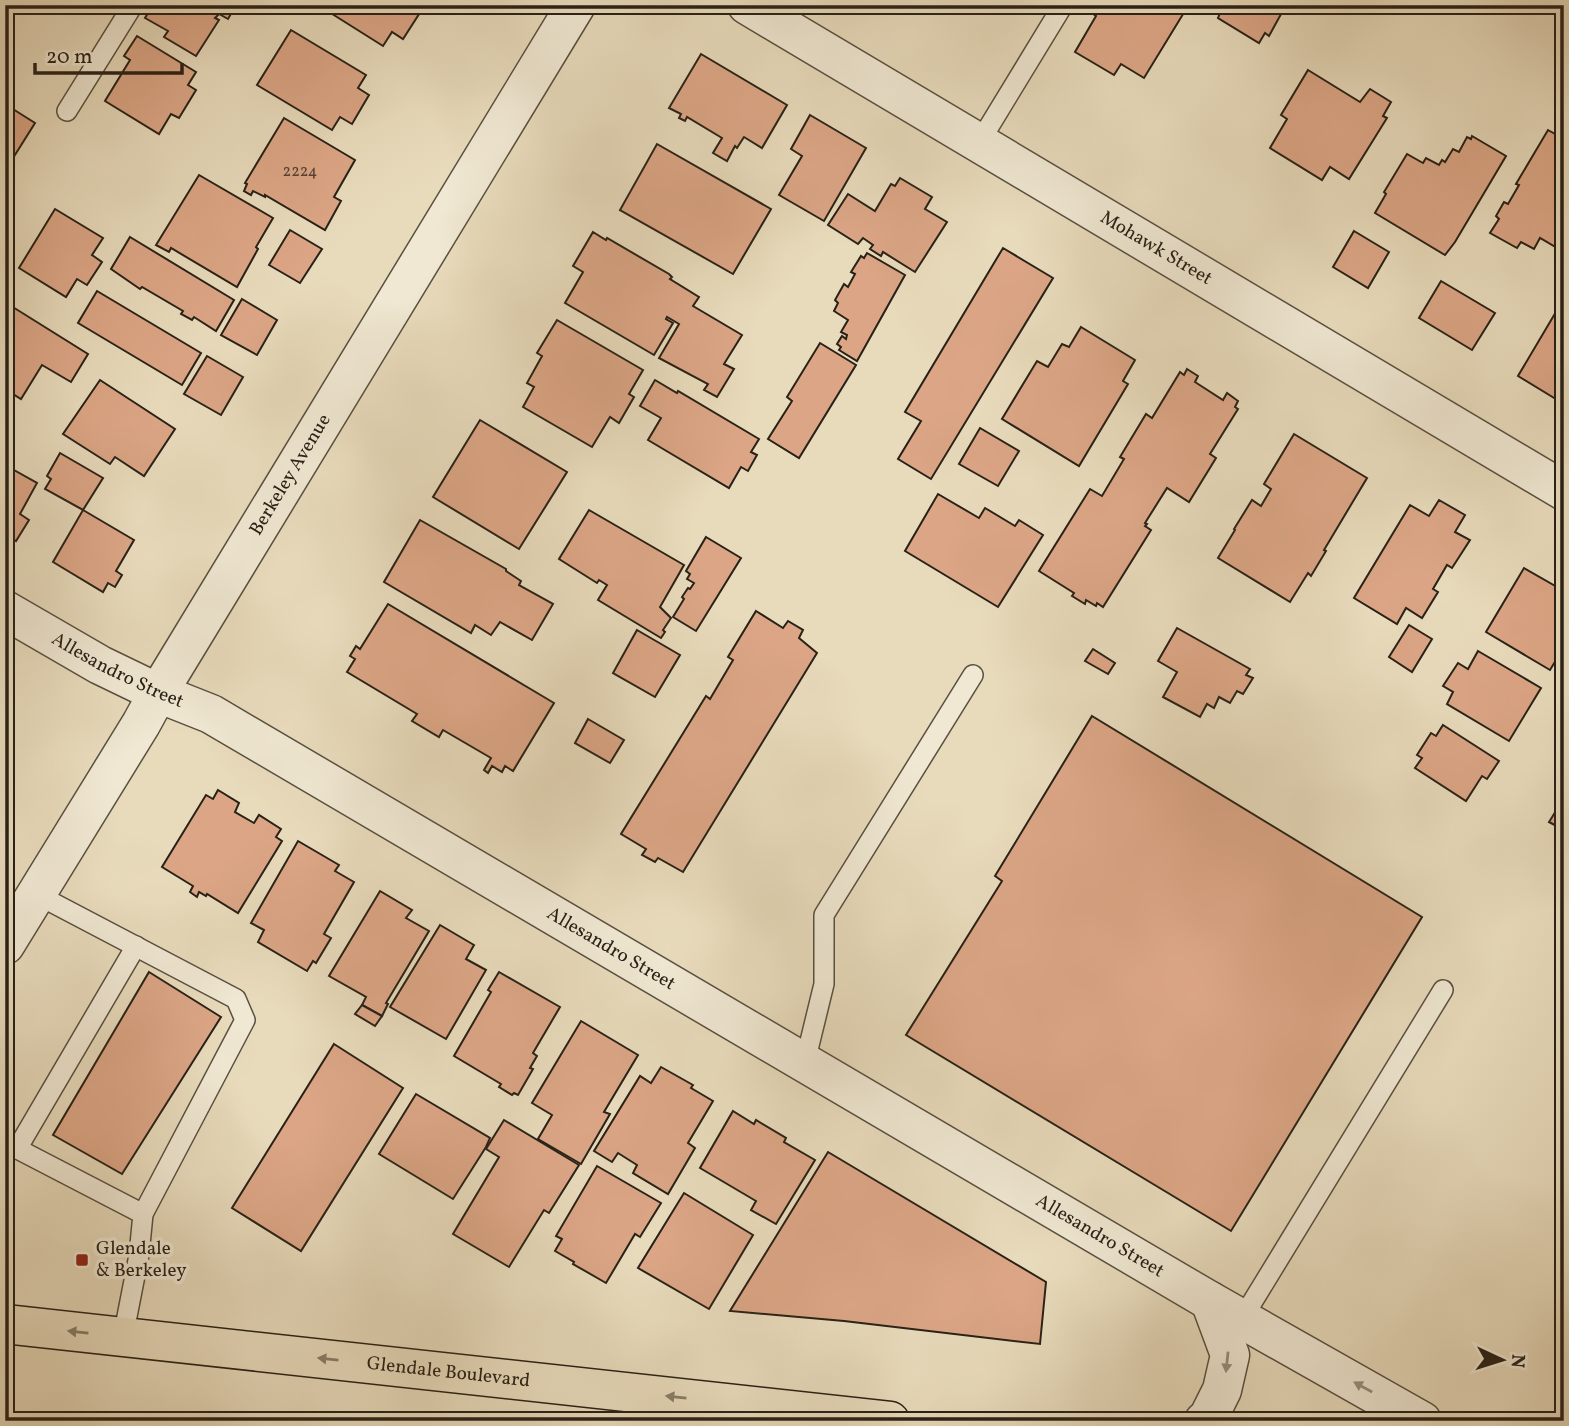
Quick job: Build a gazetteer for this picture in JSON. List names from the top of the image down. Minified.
{"streets":{"main road":["Glendale Boulevard"],"street":["Mohawk Street","Berkeley Avenue","Allesandro Street"]},"crossings":[["Berkeley Avenue","Allesandro Street"]],"one_way":["Glendale Boulevard"],"places":{"transit":["Glendale & Berkeley"]},"house_numbers":["2224"],"scale_bar":"20 m","north":"right"}
